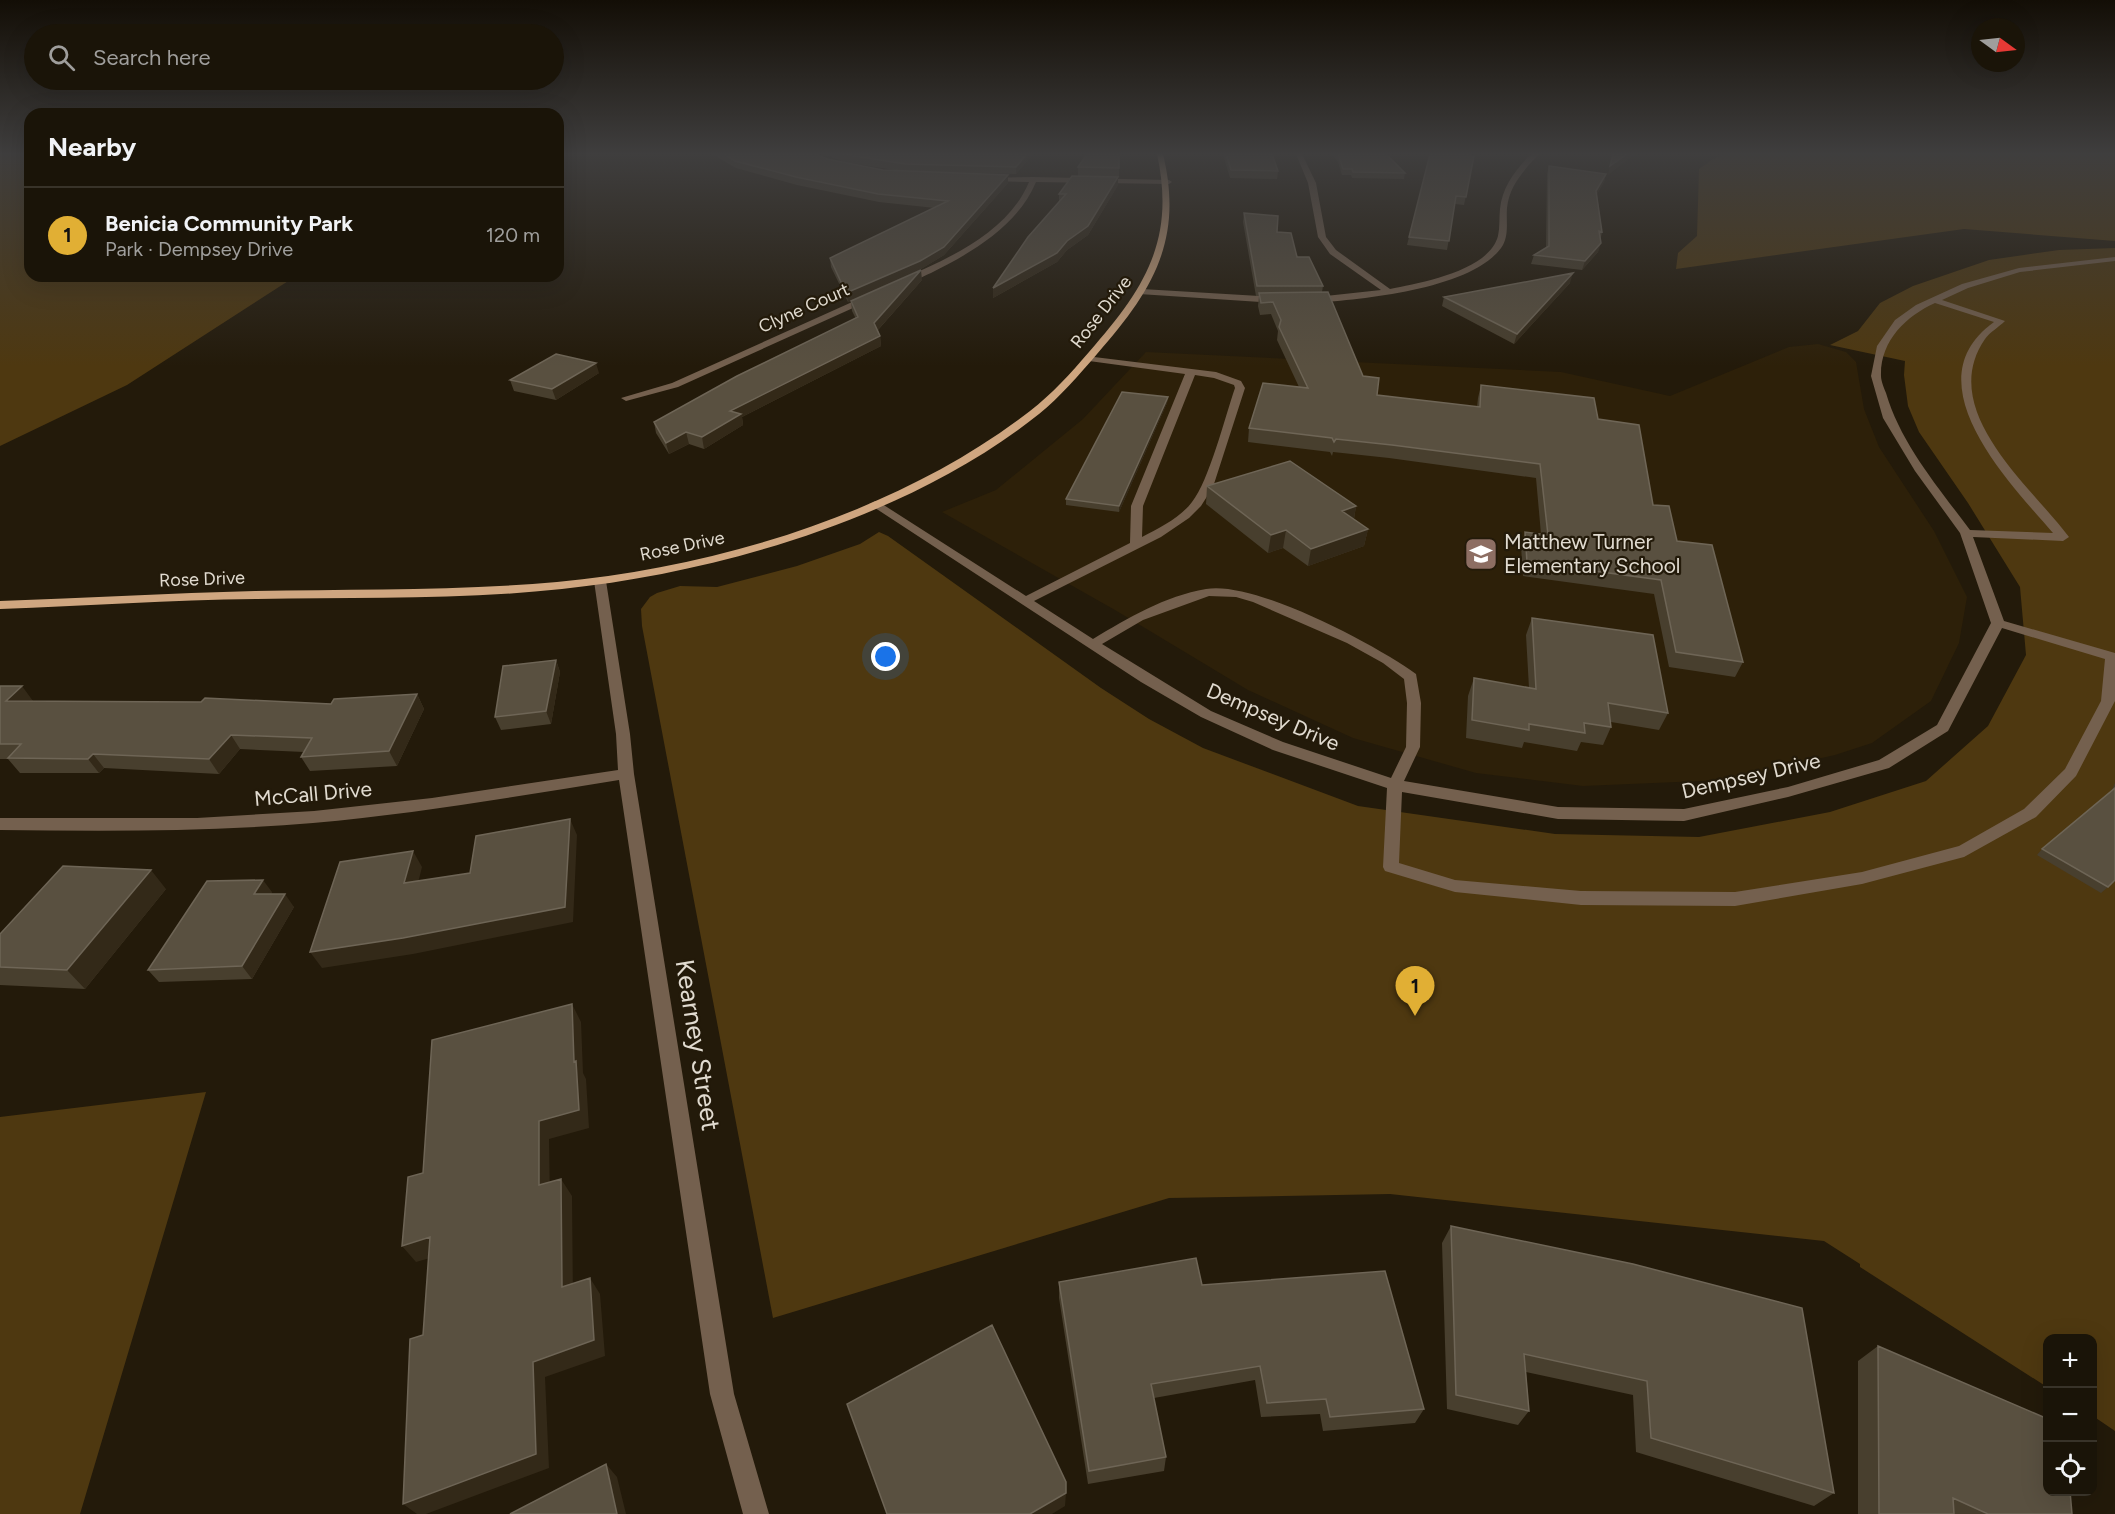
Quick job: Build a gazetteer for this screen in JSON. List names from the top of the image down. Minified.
{"streets":{"main road":["Rose Drive"],"street":["Clyne Court","Dempsey Drive","McCall Drive","Kearney Street"]},"crossings":[["Rose Drive","Dempsey Drive"],["Rose Drive","Kearney Street"],["McCall Drive","Kearney Street"]],"places":{"school or university":["Matthew Turner Elementary School"]},"north":"right","page":{"search":"Search here","heading":"Nearby","list":[{"mark":"1","name":"Benicia Community Park","note":"Park · Dempsey Drive","value":"120 m"}],"pins":"1","map_buttons":["+","−"]}}
